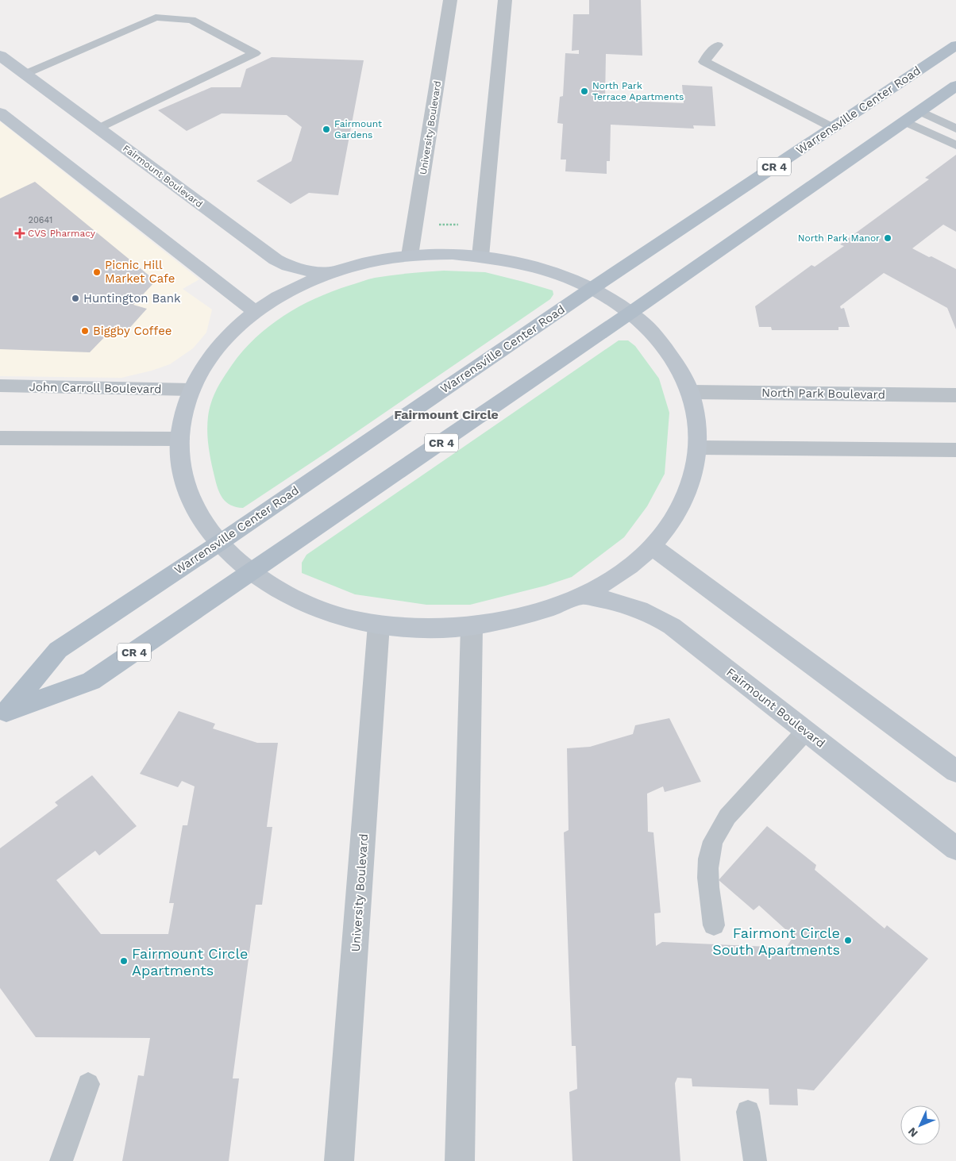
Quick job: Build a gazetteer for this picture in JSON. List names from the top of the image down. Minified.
{"streets":{"main road":["Warrensville Center Road","CR 4","Fairmount Boulevard"],"street":["University Boulevard","John Carroll Boulevard","North Park Boulevard"]},"districts":["Fairmount Circle"],"places":{"other":["North Park Terrace Apartments","Fairmount Gardens","North Park Manor","Picnic Hill Market Cafe","Huntington Bank","Biggby Coffee","Fairmont Circle South Apartments","Fairmount Circle Apartments"],"health":["CVS Pharmacy"]},"house_numbers":["20641"],"north":"bottom left"}
